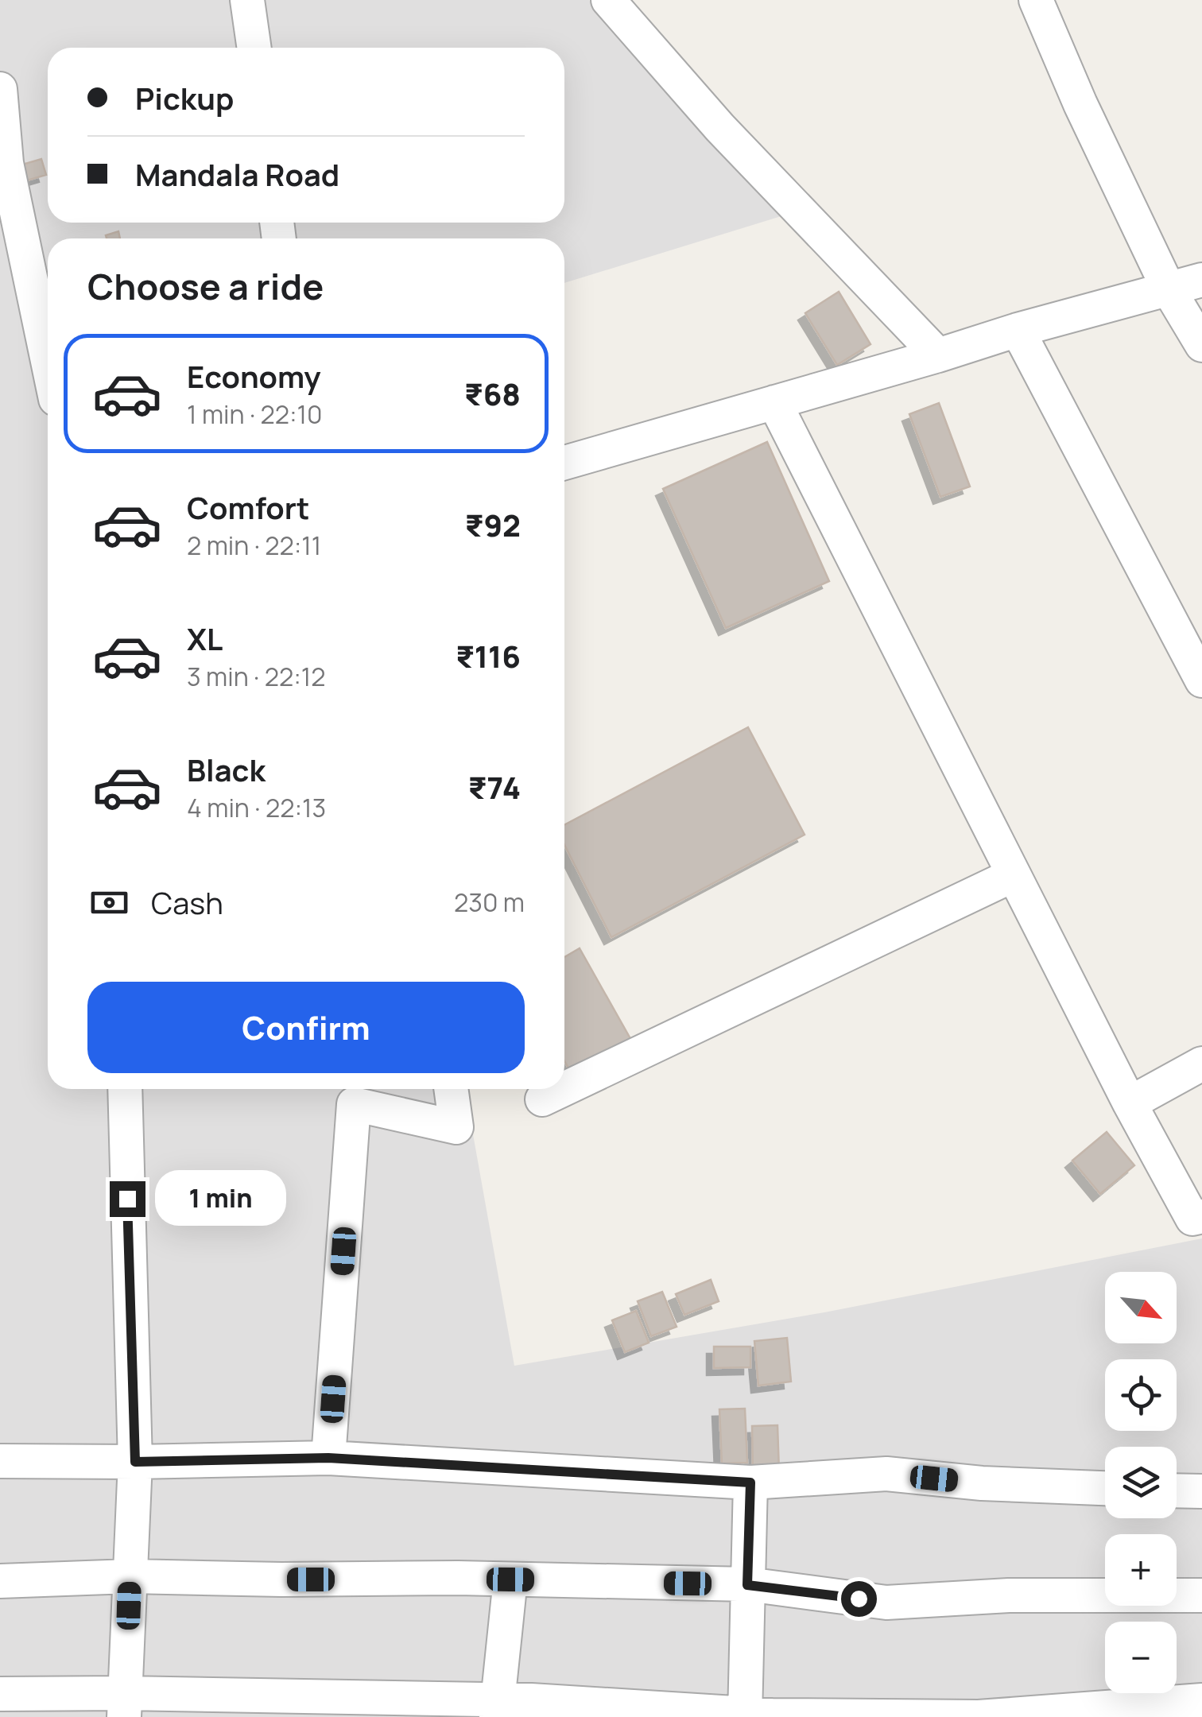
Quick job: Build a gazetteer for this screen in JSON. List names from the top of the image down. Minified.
{"north":"bottom right","page":{"banner":["Pickup","Mandala Road"],"heading":"Choose a ride","list":[{"name":"Economy","note":"1 min · 22:10","value":"₹68"},{"name":"Comfort","note":"2 min · 22:11","value":"₹92"},{"name":"XL","note":"3 min · 22:12","value":"₹116"},{"name":"Black","note":"4 min · 22:13","value":"₹74"}],"pay":["Cash","230 m"],"buttons":"Confirm","bubble":"1 min","map_buttons":["+","−"]}}
